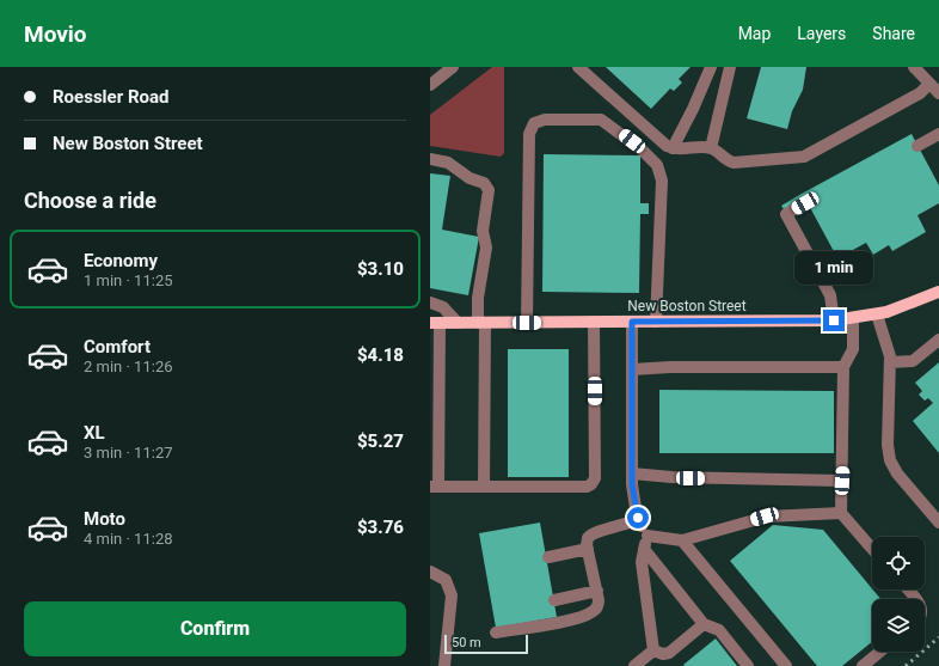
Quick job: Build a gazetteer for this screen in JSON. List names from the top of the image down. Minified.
{"streets":{"main road":["New Boston Street"]},"scale_bar":"50 m","page":{"header":"Movio","nav":["Map","Layers","Share"],"banner":["Roessler Road","New Boston Street"],"heading":"Choose a ride","list":[{"name":"Economy","note":"1 min · 11:25","value":"$3.10"},{"name":"Comfort","note":"2 min · 11:26","value":"$4.18"},{"name":"XL","note":"3 min · 11:27","value":"$5.27"},{"name":"Moto","note":"4 min · 11:28","value":"$3.76"}],"bubble":"1 min","buttons":"Confirm","scale":"50 m"}}
